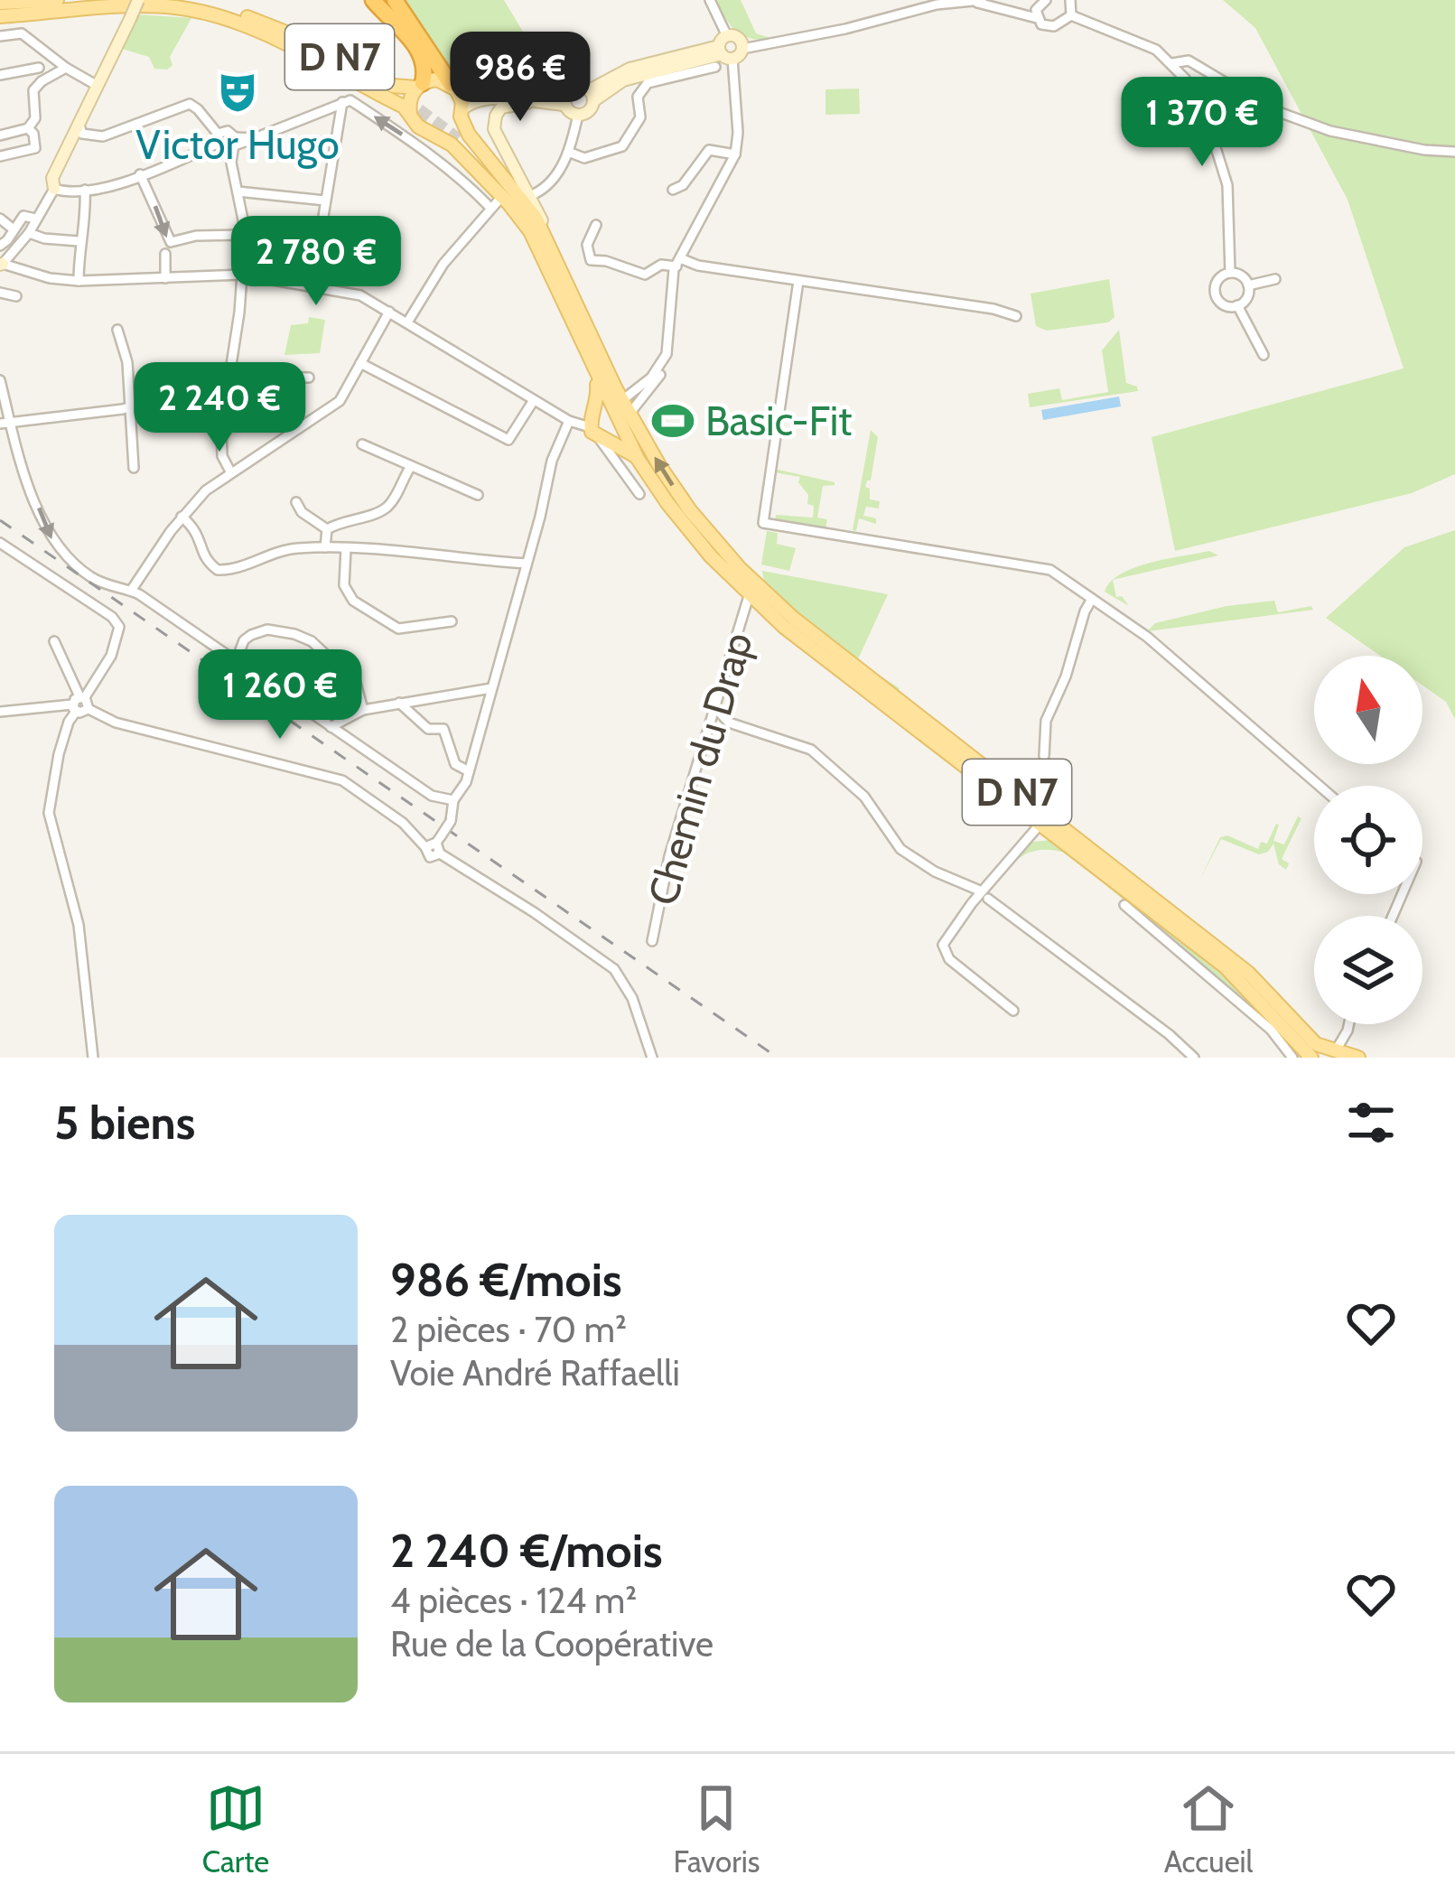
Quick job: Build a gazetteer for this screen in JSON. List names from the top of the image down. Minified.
{"streets":{"main road":["D N7"],"street":["Chemin du Drap"]},"crossings":[["D N7","Chemin du Drap"]],"places":{"theatre":["Victor Hugo"],"sports":["Basic-Fit"]},"north":"top","page":{"price":["986 €","1 370 €","2 780 €","2 240 €","1 260 €"],"heading":"5 biens","list":[{"name":"986 €/mois","note":"2 pièces · 70 m² · Voie André Raffaelli"},{"name":"2 240 €/mois","note":"4 pièces · 124 m² · Rue de la Coopérative"}],"tabs":["Carte","Favoris","Accueil"]}}
